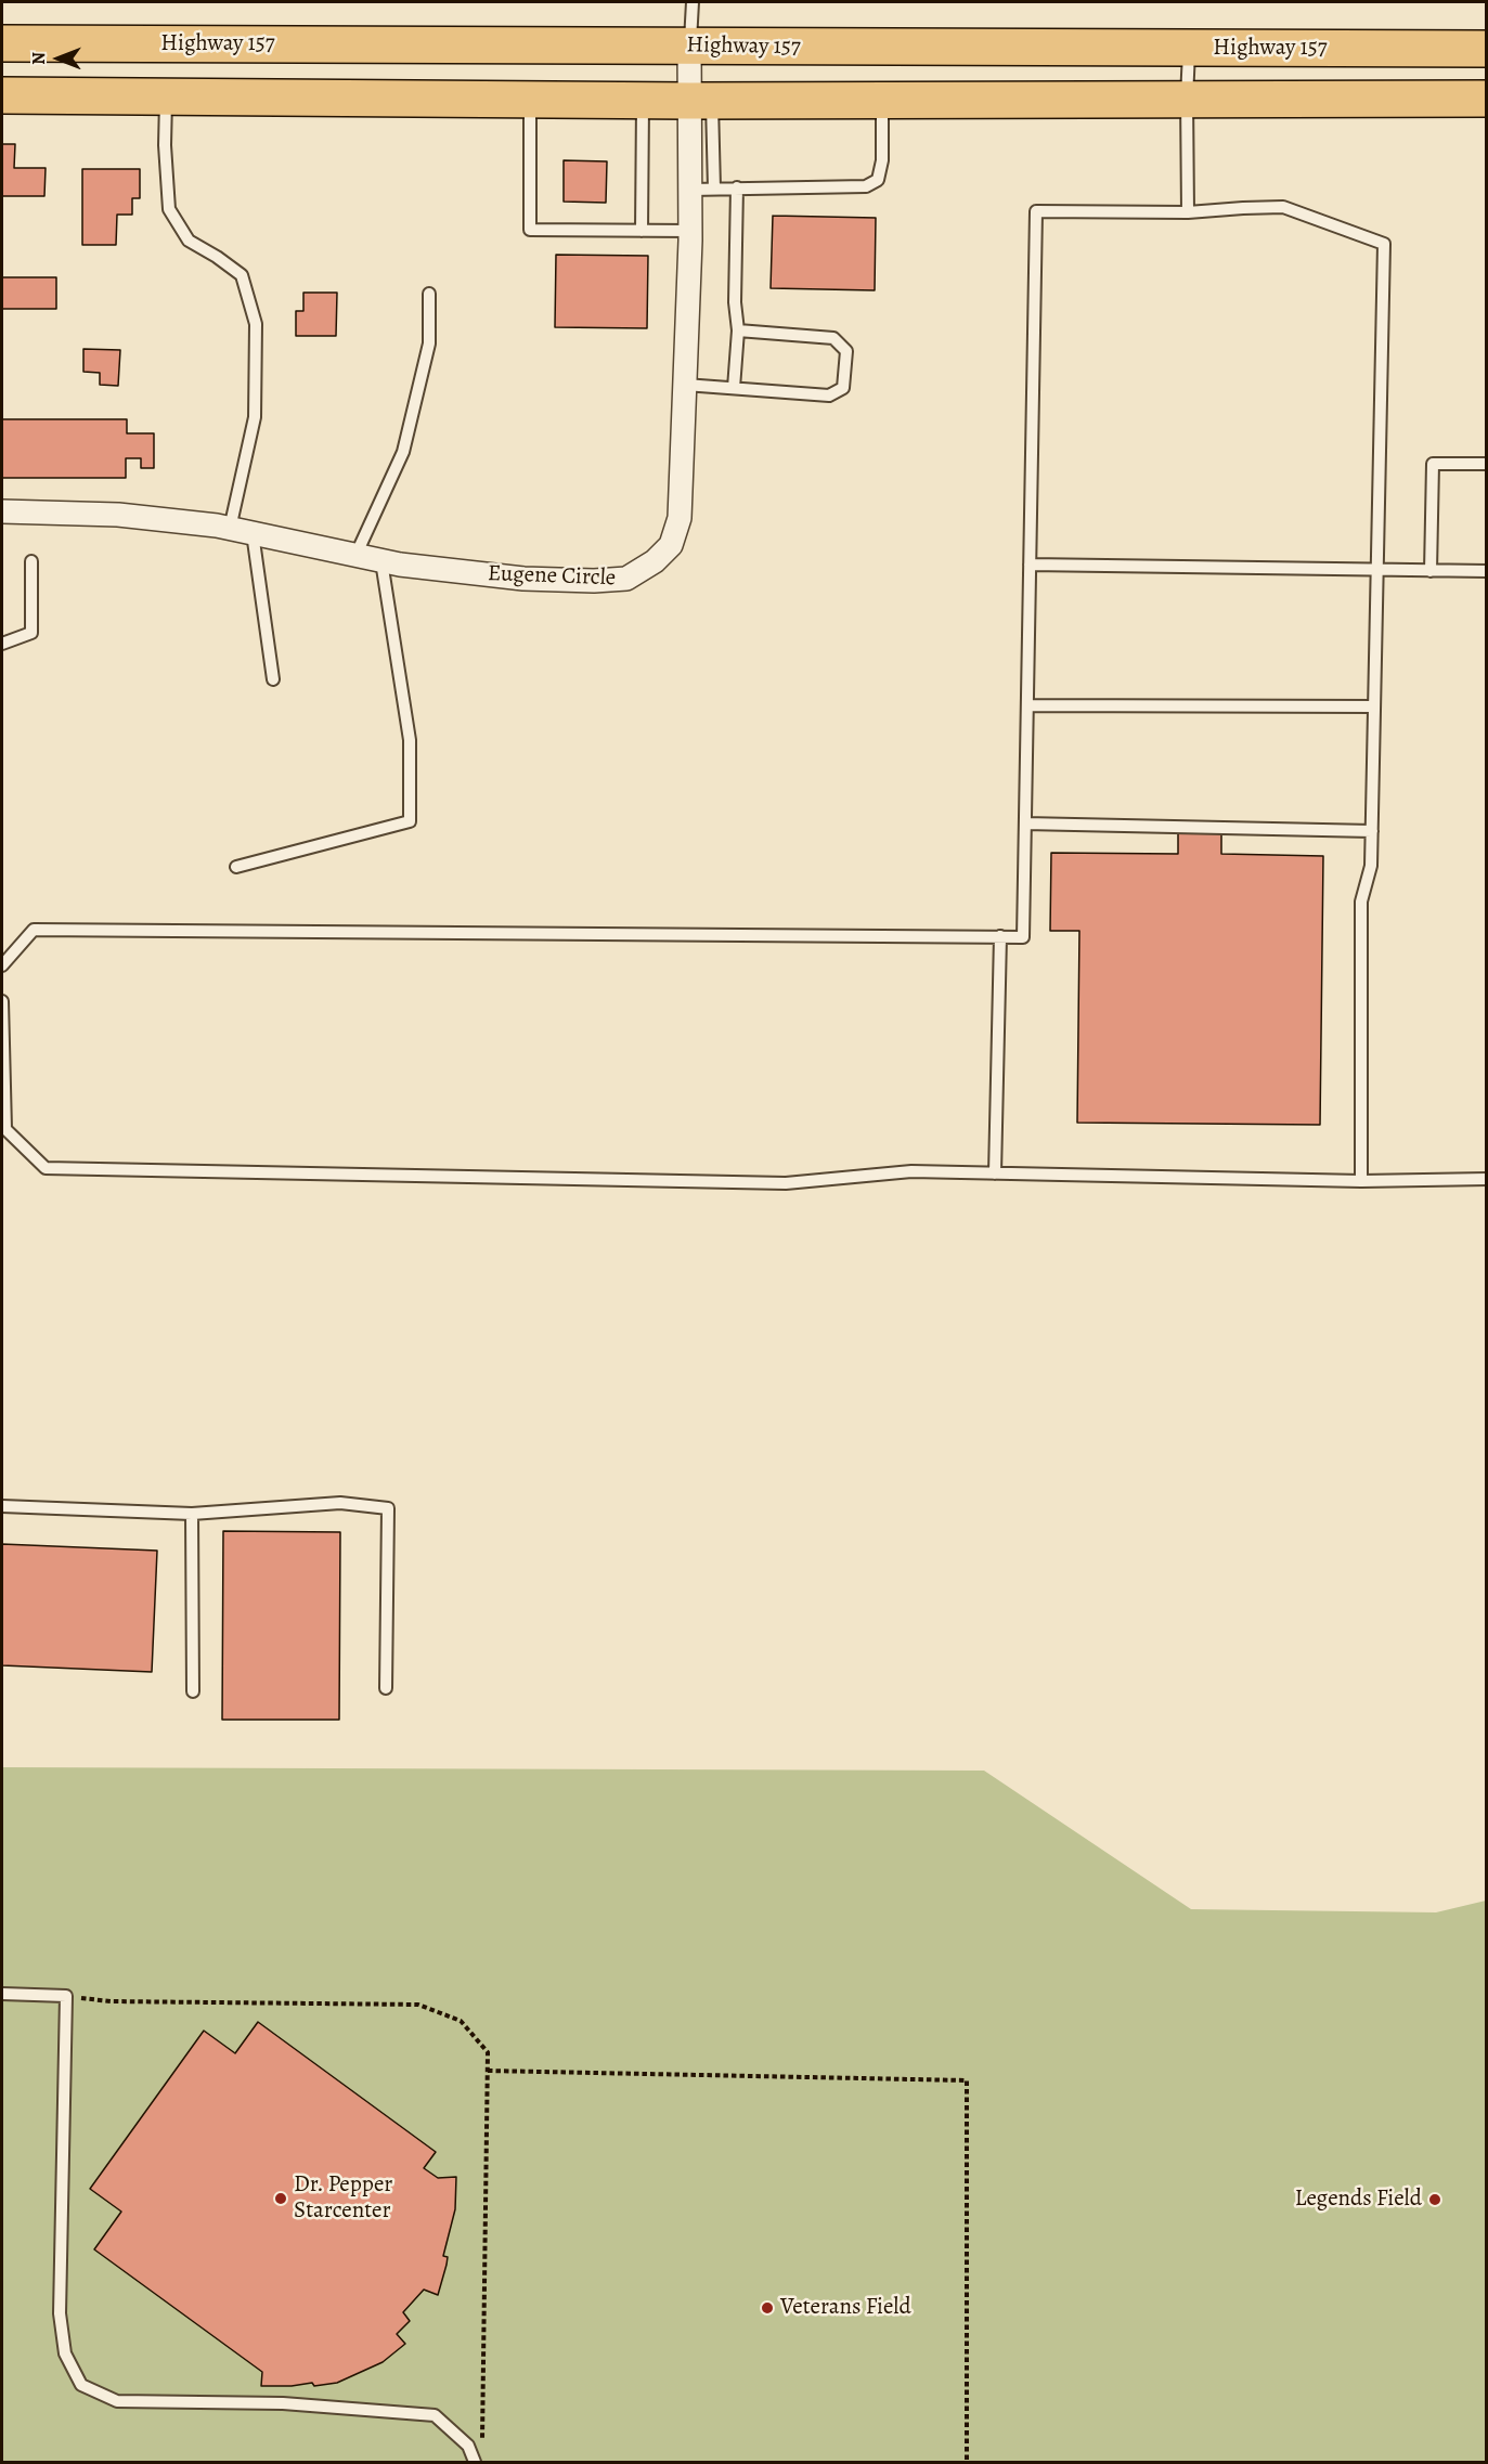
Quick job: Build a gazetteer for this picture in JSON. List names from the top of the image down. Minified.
{"streets":{"main road":["Highway 157"],"street":["Eugene Circle"]},"crossings":[["Highway 157","Eugene Circle"]],"places":["Dr. Pepper Starcenter","Legends Field","Veterans Field"],"north":"left"}
